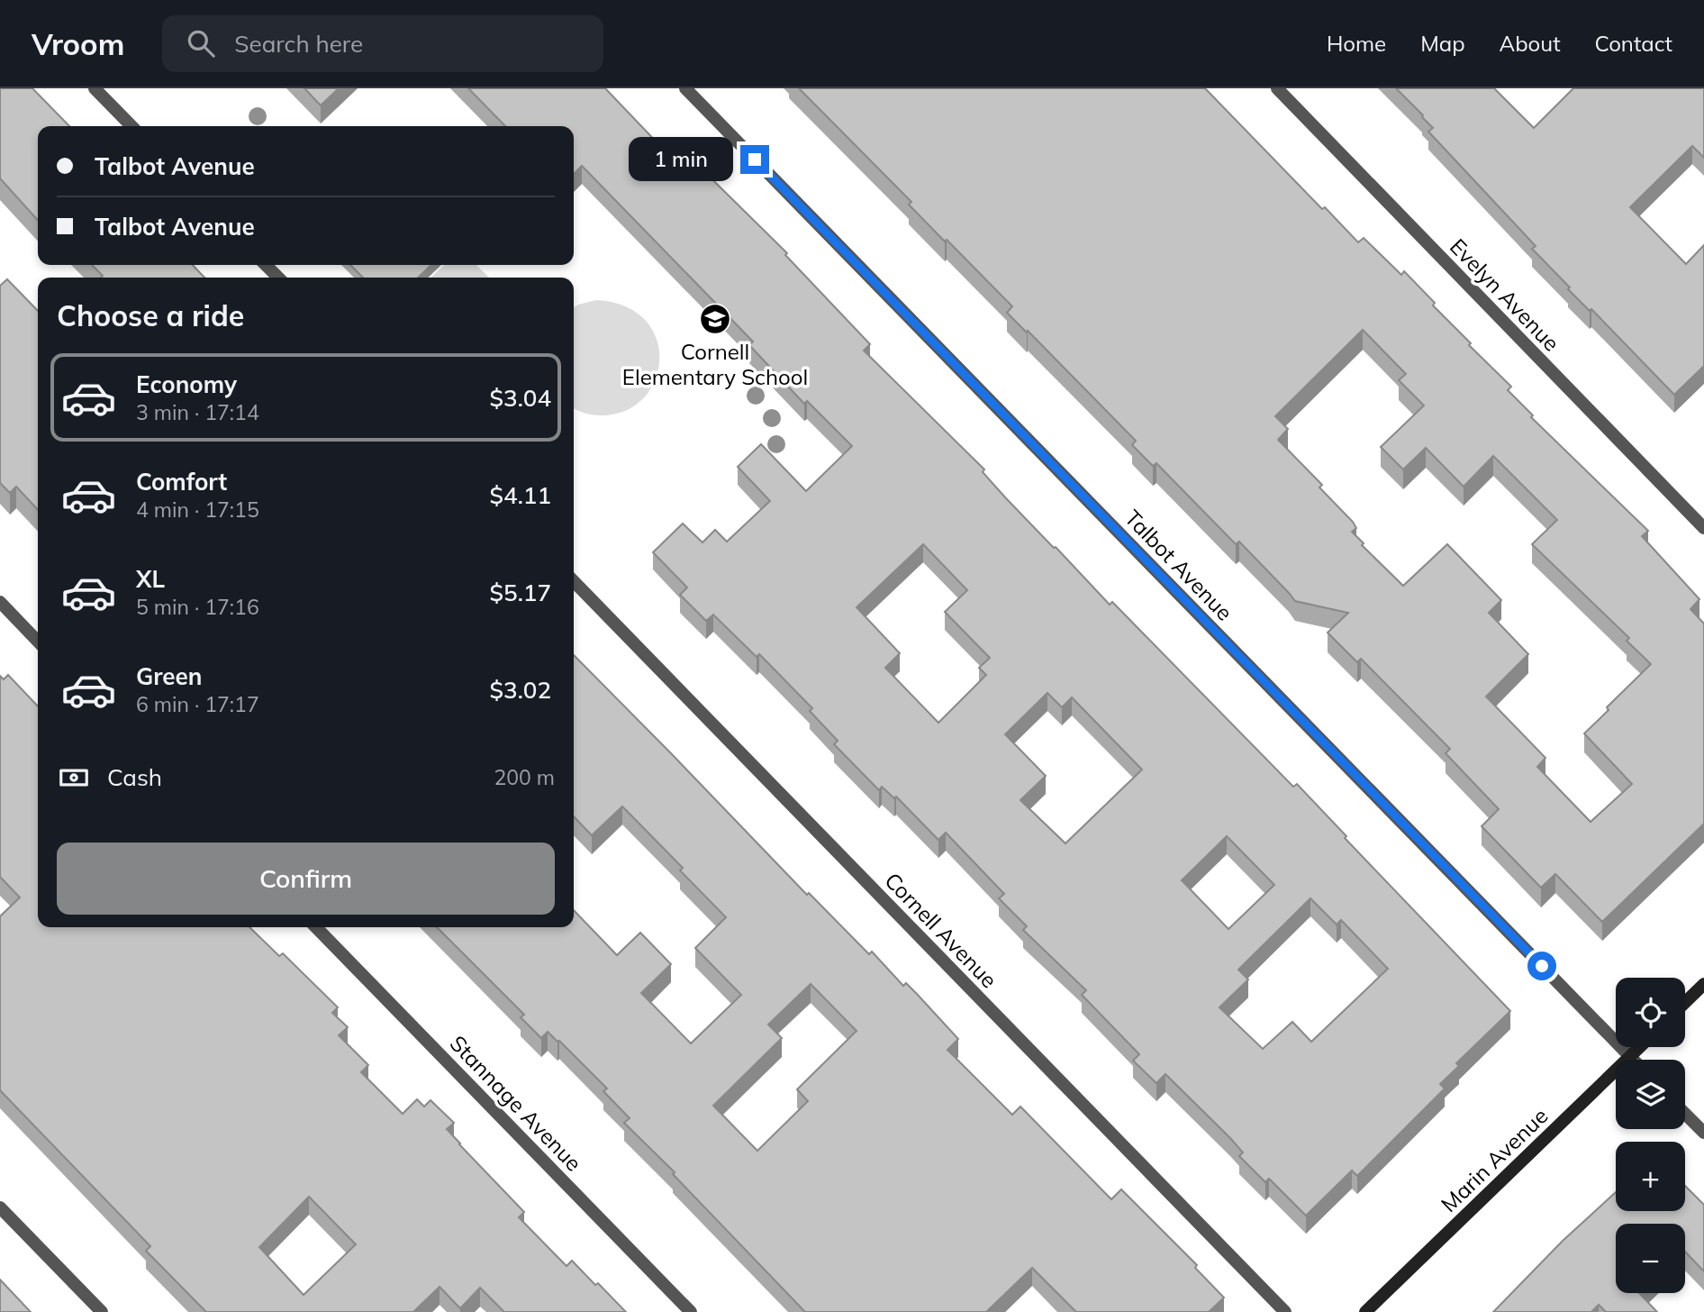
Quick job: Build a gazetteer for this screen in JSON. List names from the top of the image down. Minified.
{"streets":{"main road":["Marin Avenue"],"street":["Evelyn Avenue","Talbot Avenue","Cornell Avenue","Stannage Avenue"]},"crossings":[["Talbot Avenue","Marin Avenue"]],"places":{"school or university":["Cornell Elementary School"]},"page":{"header":"Vroom","search":"Search here","nav":["Home","Map","About","Contact"],"banner":["Talbot Avenue","Talbot Avenue"],"bubble":"1 min","heading":"Choose a ride","list":[{"name":"Economy","note":"3 min · 17:14","value":"$3.04"},{"name":"Comfort","note":"4 min · 17:15","value":"$4.11"},{"name":"XL","note":"5 min · 17:16","value":"$5.17"},{"name":"Green","note":"6 min · 17:17","value":"$3.02"}],"pay":["Cash","200 m"],"buttons":"Confirm","map_buttons":["+","−"]}}
